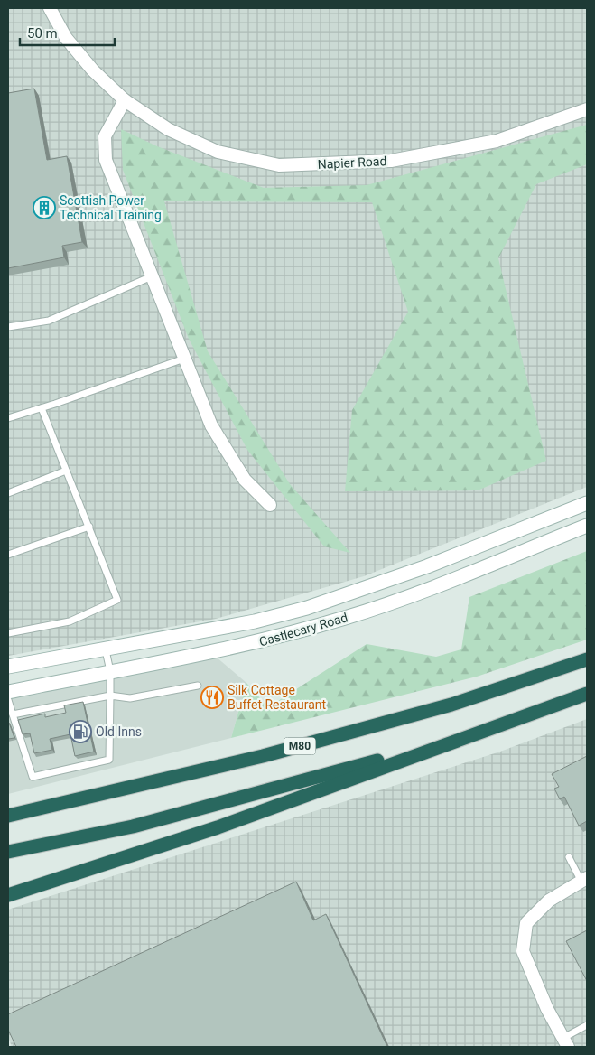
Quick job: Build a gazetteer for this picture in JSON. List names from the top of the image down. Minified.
{"streets":{"highway":["M80"],"main road":["Castlecary Road"],"street":["Napier Road"]},"places":{"building":["Scottish Power Technical Training"],"restaurant":["Silk Cottage Buffet Restaurant"],"fuel station":["Old Inns"]},"scale_bar":"50 m"}
